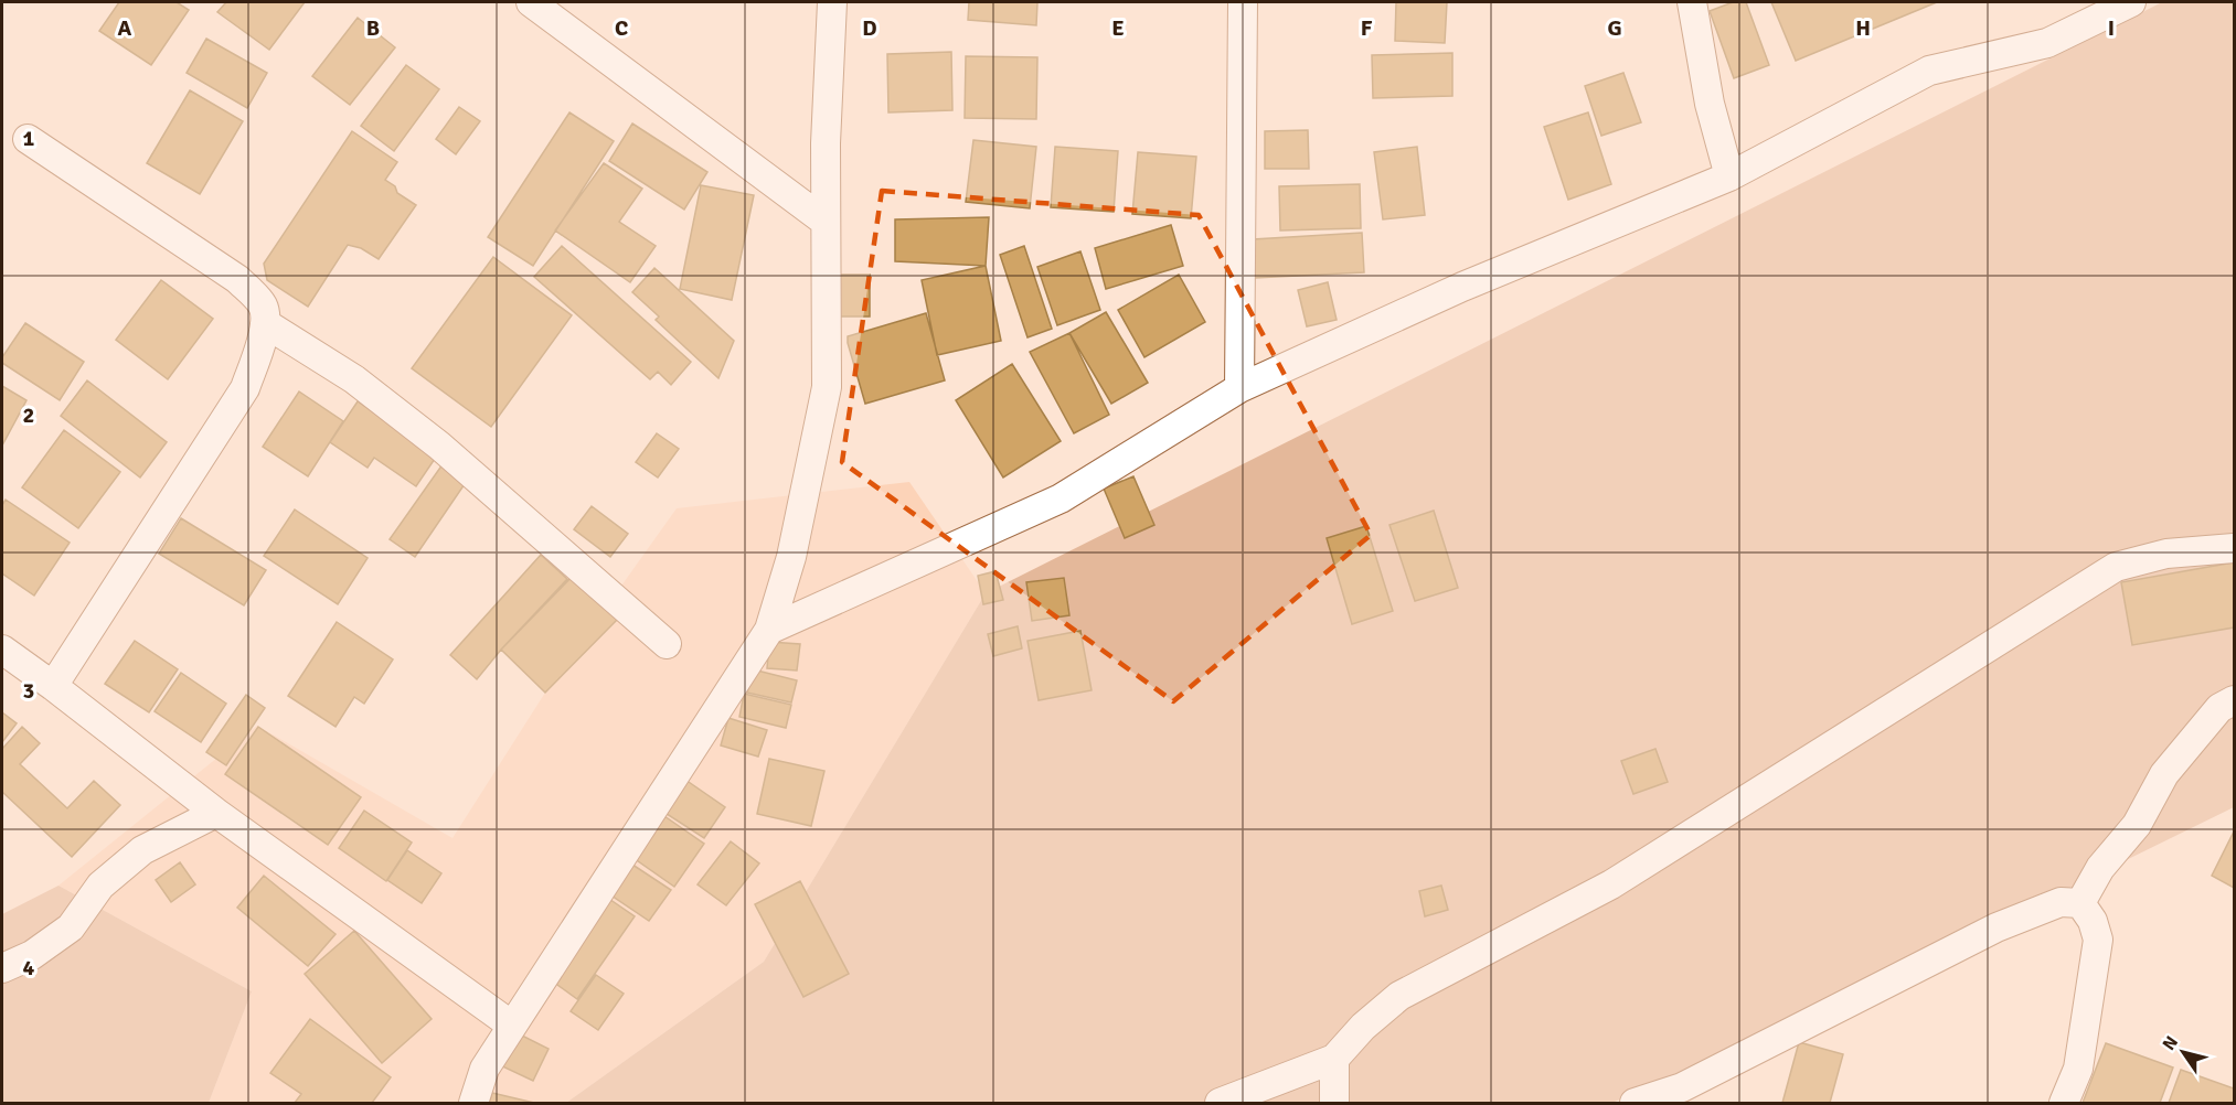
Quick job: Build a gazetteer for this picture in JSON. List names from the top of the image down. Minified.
{"north":"top left","grid":{"columns":["A","B","C","D","E","F","G","H","I"],"rows":["1","2","3","4"]}}
